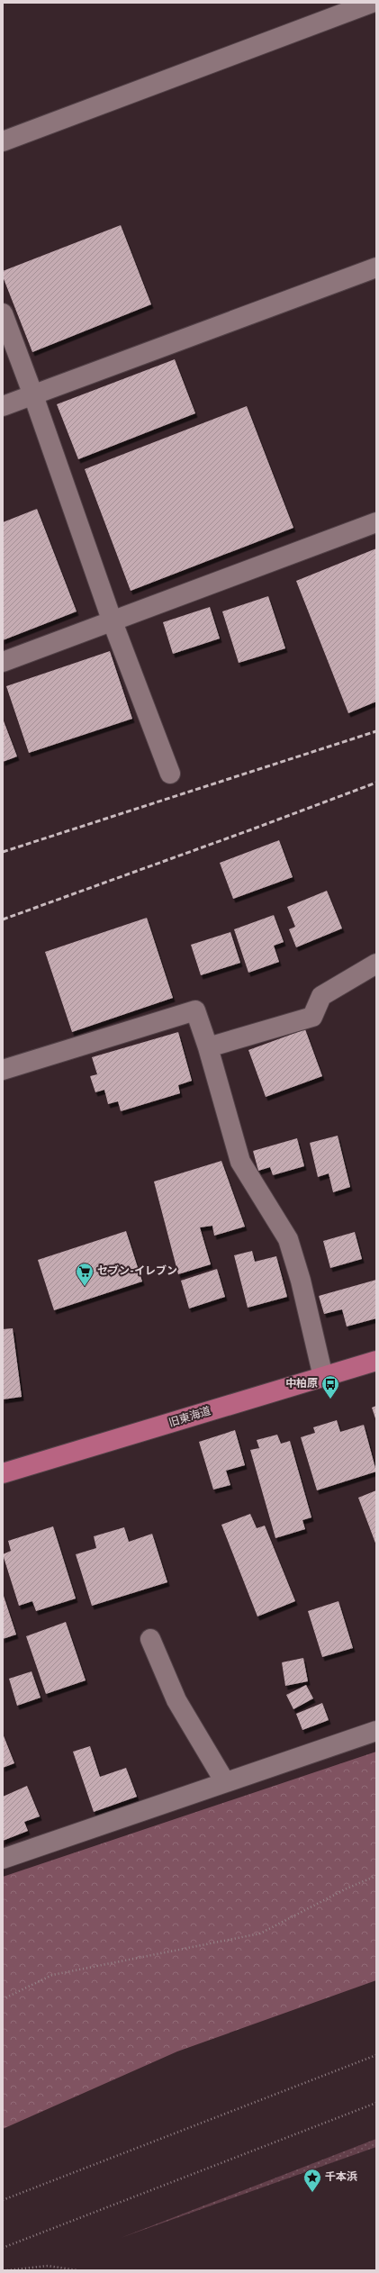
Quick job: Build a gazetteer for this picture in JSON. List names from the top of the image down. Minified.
{"streets":{"main road":["旧東海道"]},"places":{"supermarket":["セブン-イレブン"],"bus stop":["中柏原"],"place":["千本浜"]}}
